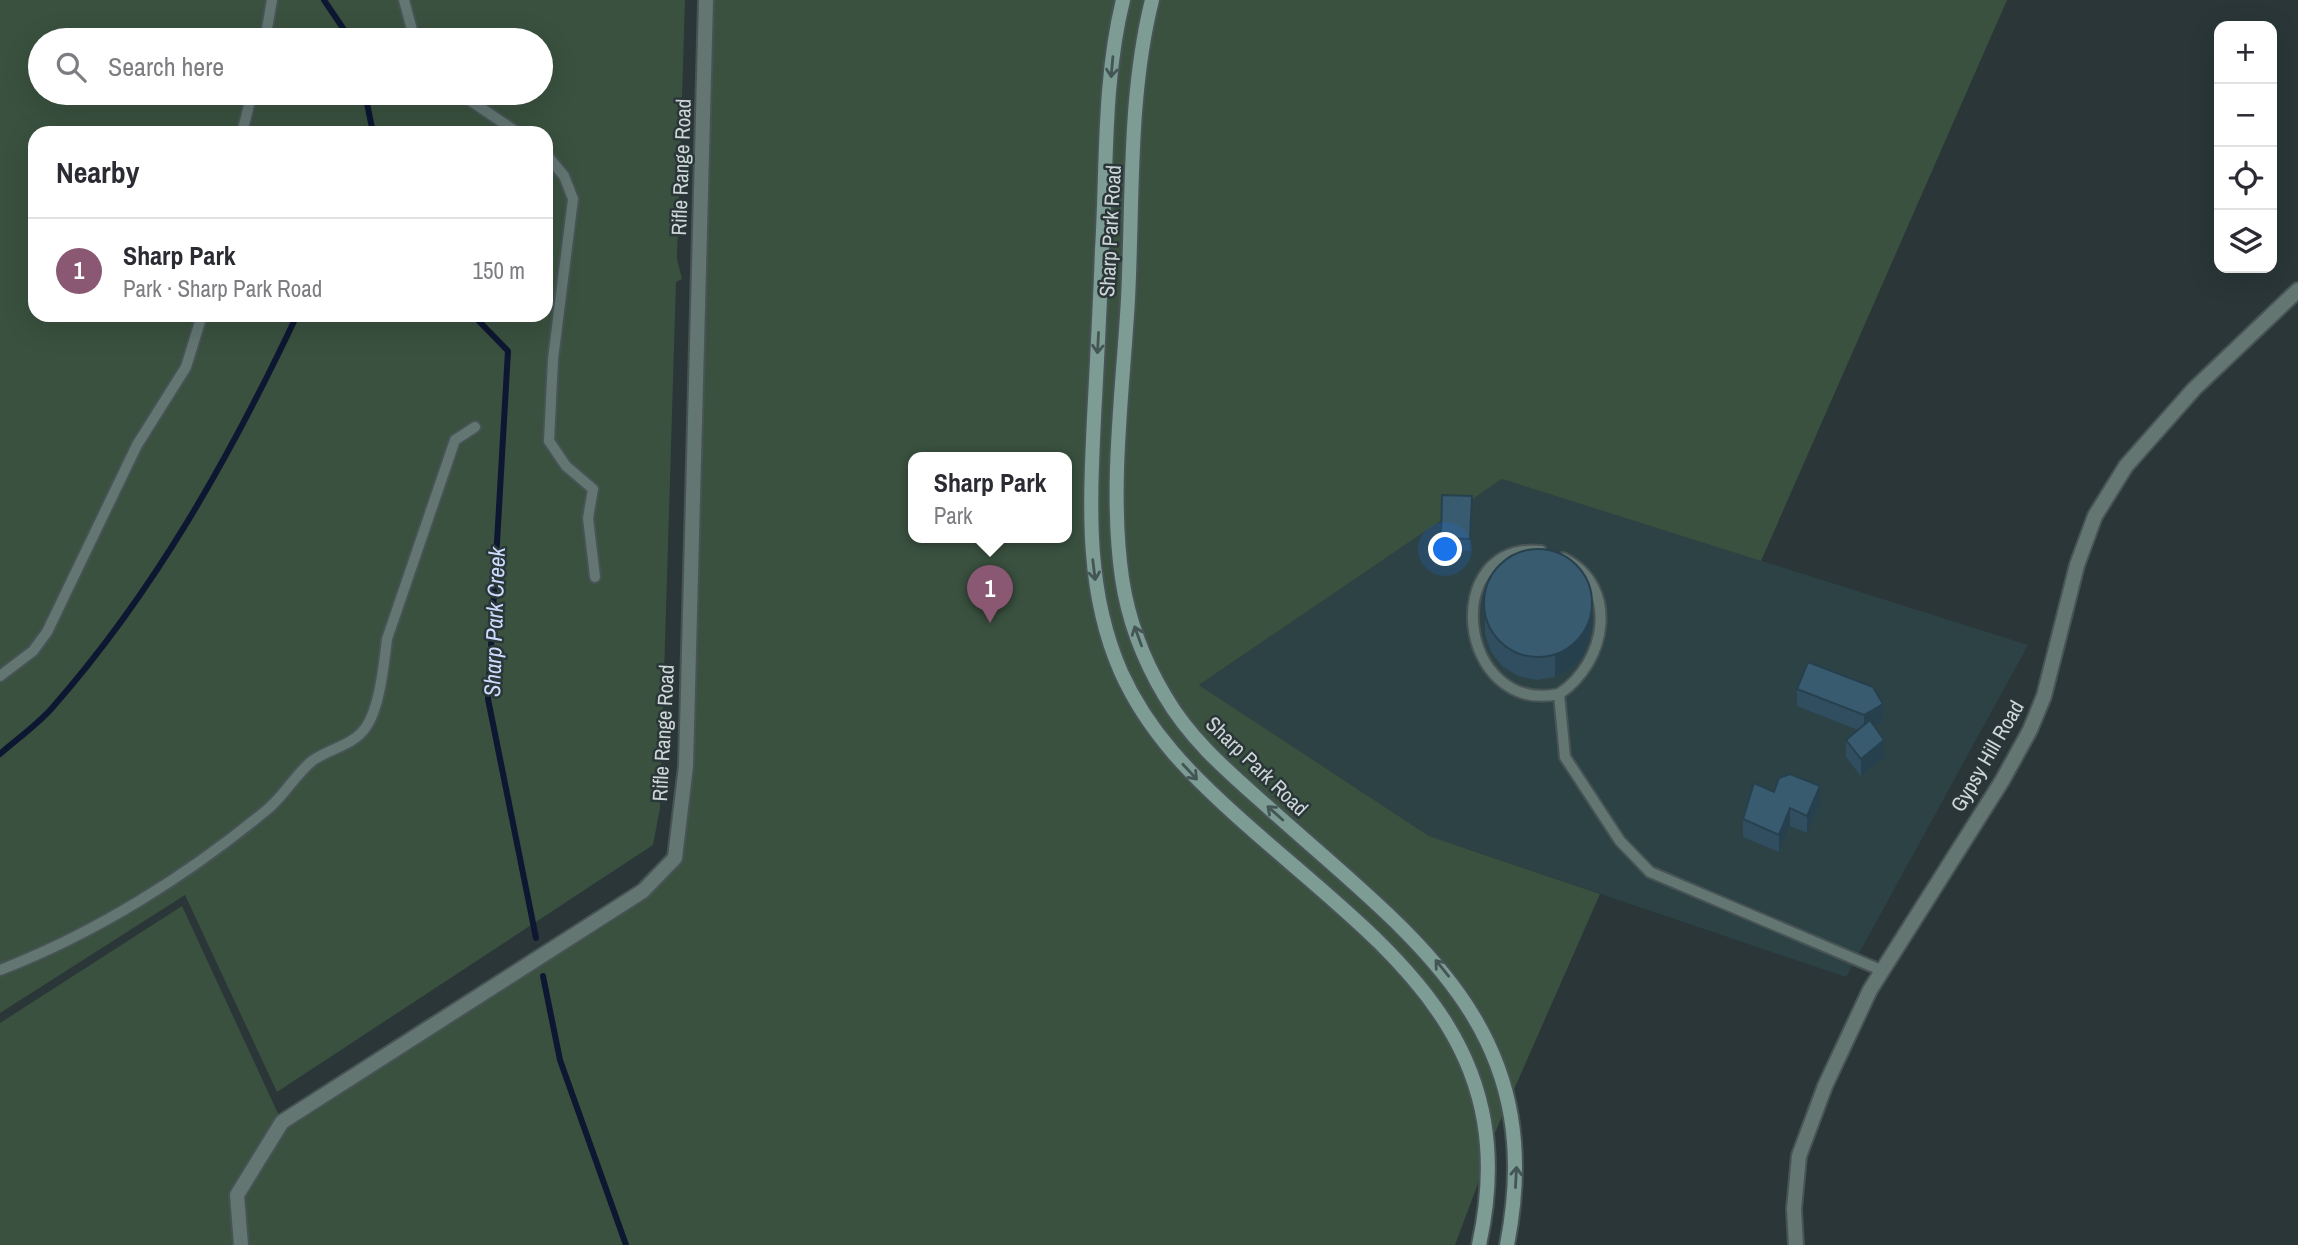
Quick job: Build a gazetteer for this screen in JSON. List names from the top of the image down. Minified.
{"streets":{"main road":["Sharp Park Road"],"street":["Rifle Range Road","Gypsy Hill Road"]},"water":["Sharp Park Creek"],"page":{"map_buttons":["+","−"],"search":"Search here","heading":"Nearby","list":[{"mark":"1","name":"Sharp Park","note":"Park · Sharp Park Road","value":"150 m"}],"popup":["Sharp Park","Park"],"pins":"1"}}
